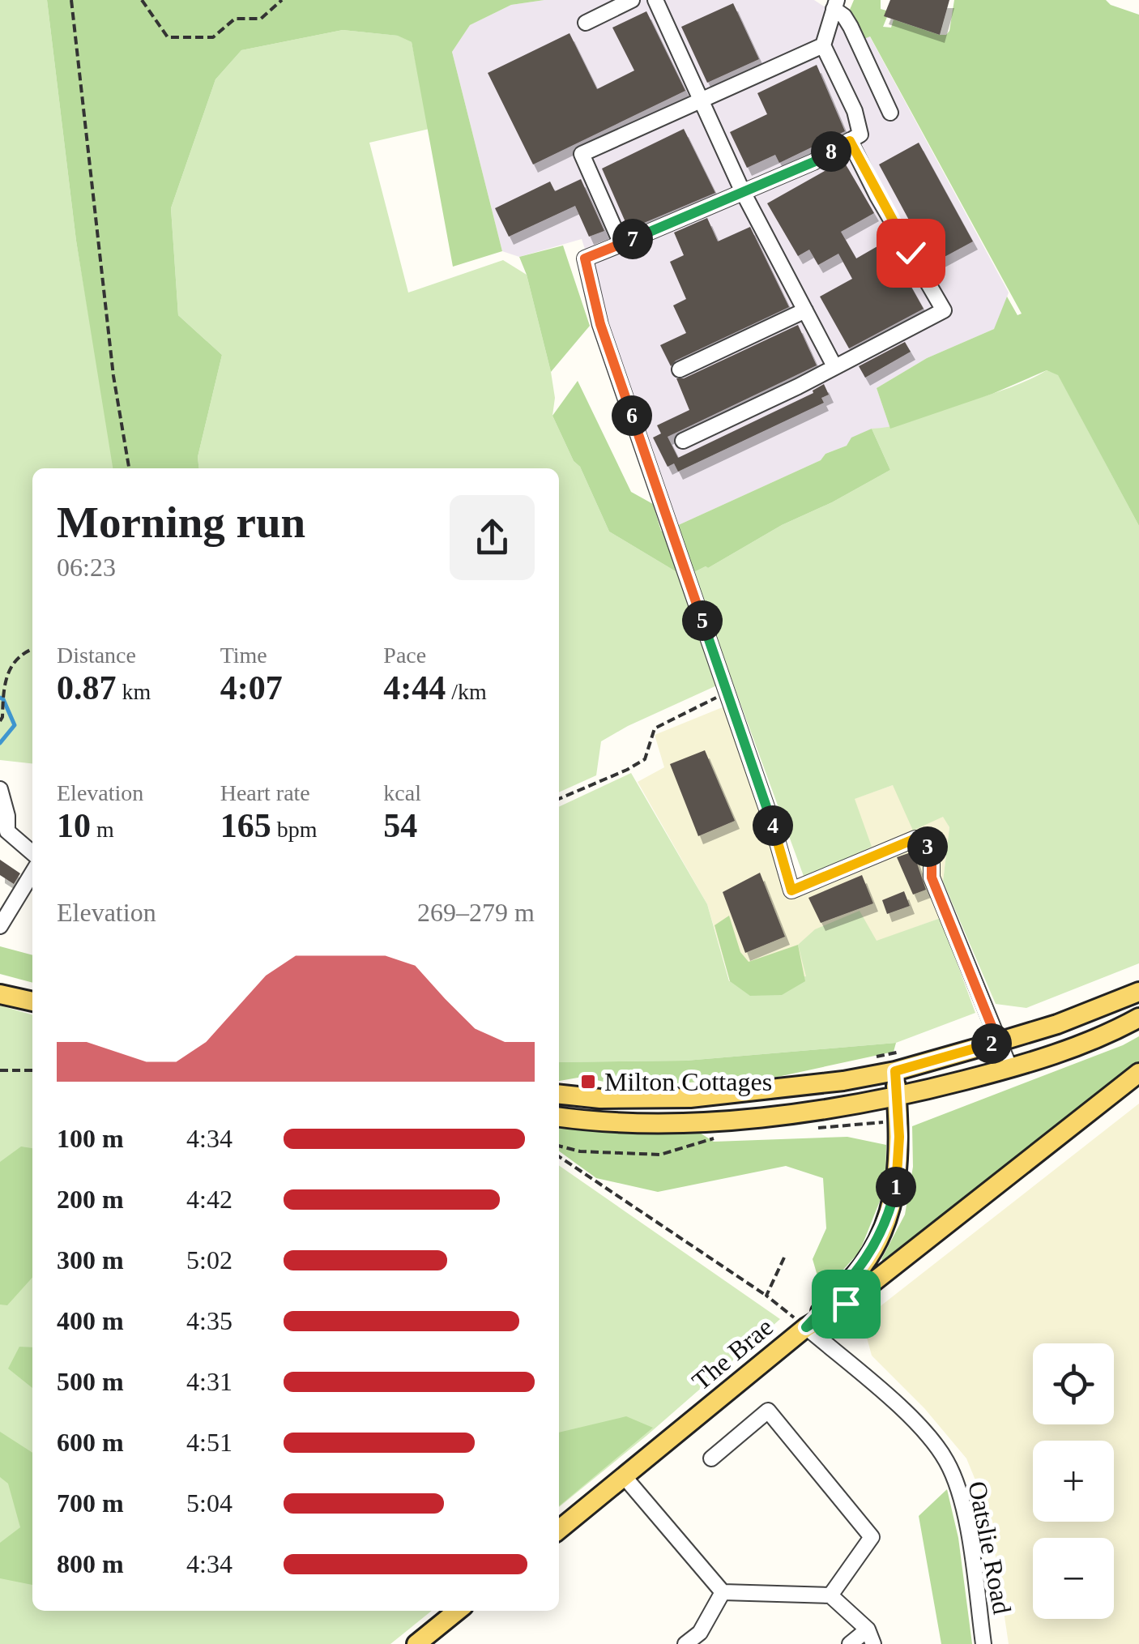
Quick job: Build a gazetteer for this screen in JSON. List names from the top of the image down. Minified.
{"streets":{"main road":["The Brae"],"street":["Oatslie Road"]},"crossings":[["The Brae","Oatslie Road"]],"places":{"transit":["Milton Cottages"]},"page":{"pins":["8","7","6","5","4","3","2","1"],"heading":["Morning run","06:23"],"stats":[["Distance","0.87 km"],["Time","4:07"],["Pace","4:44 /km"],["Elevation","10 m"],["Heart rate","165 bpm"],["kcal","54"]],"chart":["Elevation","269–279 m"],"list":[{"name":"100 m","note":"4:34"},{"name":"200 m","note":"4:42"},{"name":"300 m","note":"5:02"},{"name":"400 m","note":"4:35"},{"name":"500 m","note":"4:31"},{"name":"600 m","note":"4:51"},{"name":"700 m","note":"5:04"},{"name":"800 m","note":"4:34"}],"map_buttons":["+","−"]}}
